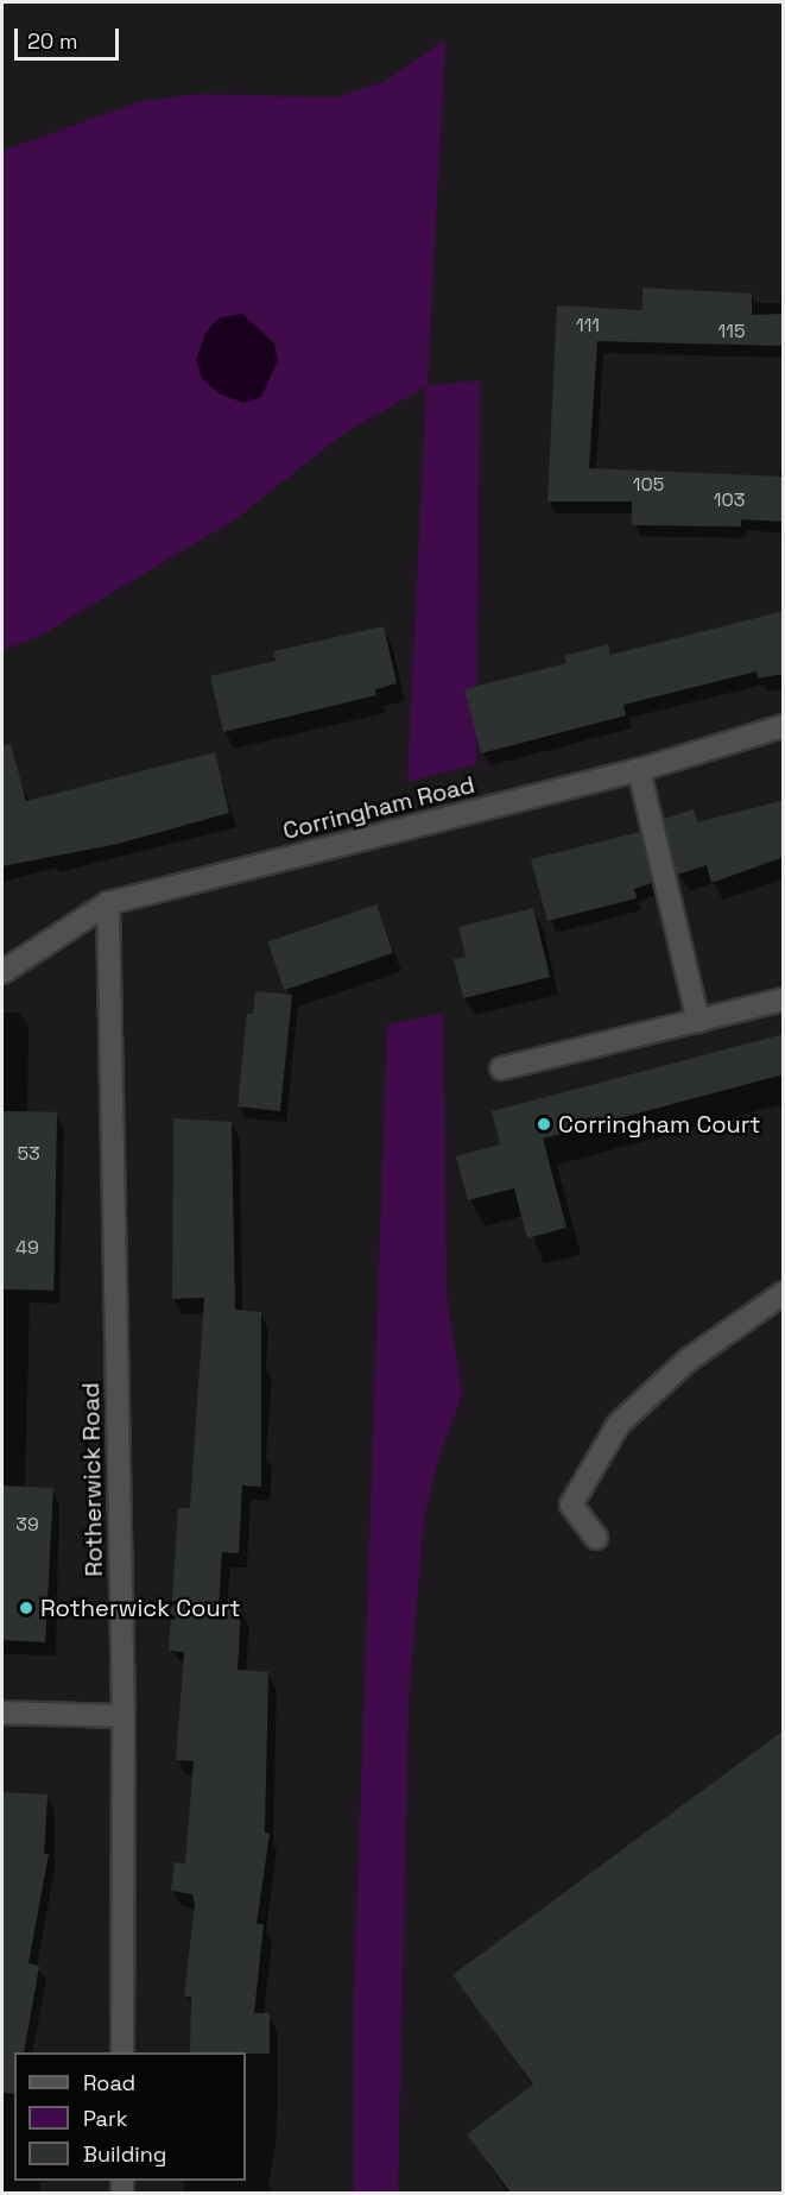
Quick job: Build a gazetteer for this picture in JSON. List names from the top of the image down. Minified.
{"streets":{"street":["Corringham Road","Rotherwick Road"]},"crossings":[["Corringham Road","Rotherwick Road"]],"places":["Corringham Court","Rotherwick Court"],"house_numbers":["111","115","105","103","53","49","39"],"legend":["Road","Park","Building"],"scale_bar":"20 m"}
